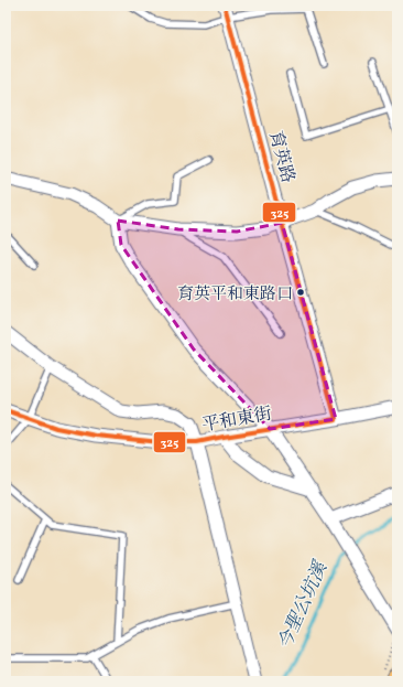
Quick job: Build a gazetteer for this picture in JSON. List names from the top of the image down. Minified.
{"streets":{"street":["育英路","平和東街"]},"crossings":[["育英路","平和東街"]],"water":["今聖公坑溪"],"places":["育英平和東路口"],"lines":["transit line 325"]}
